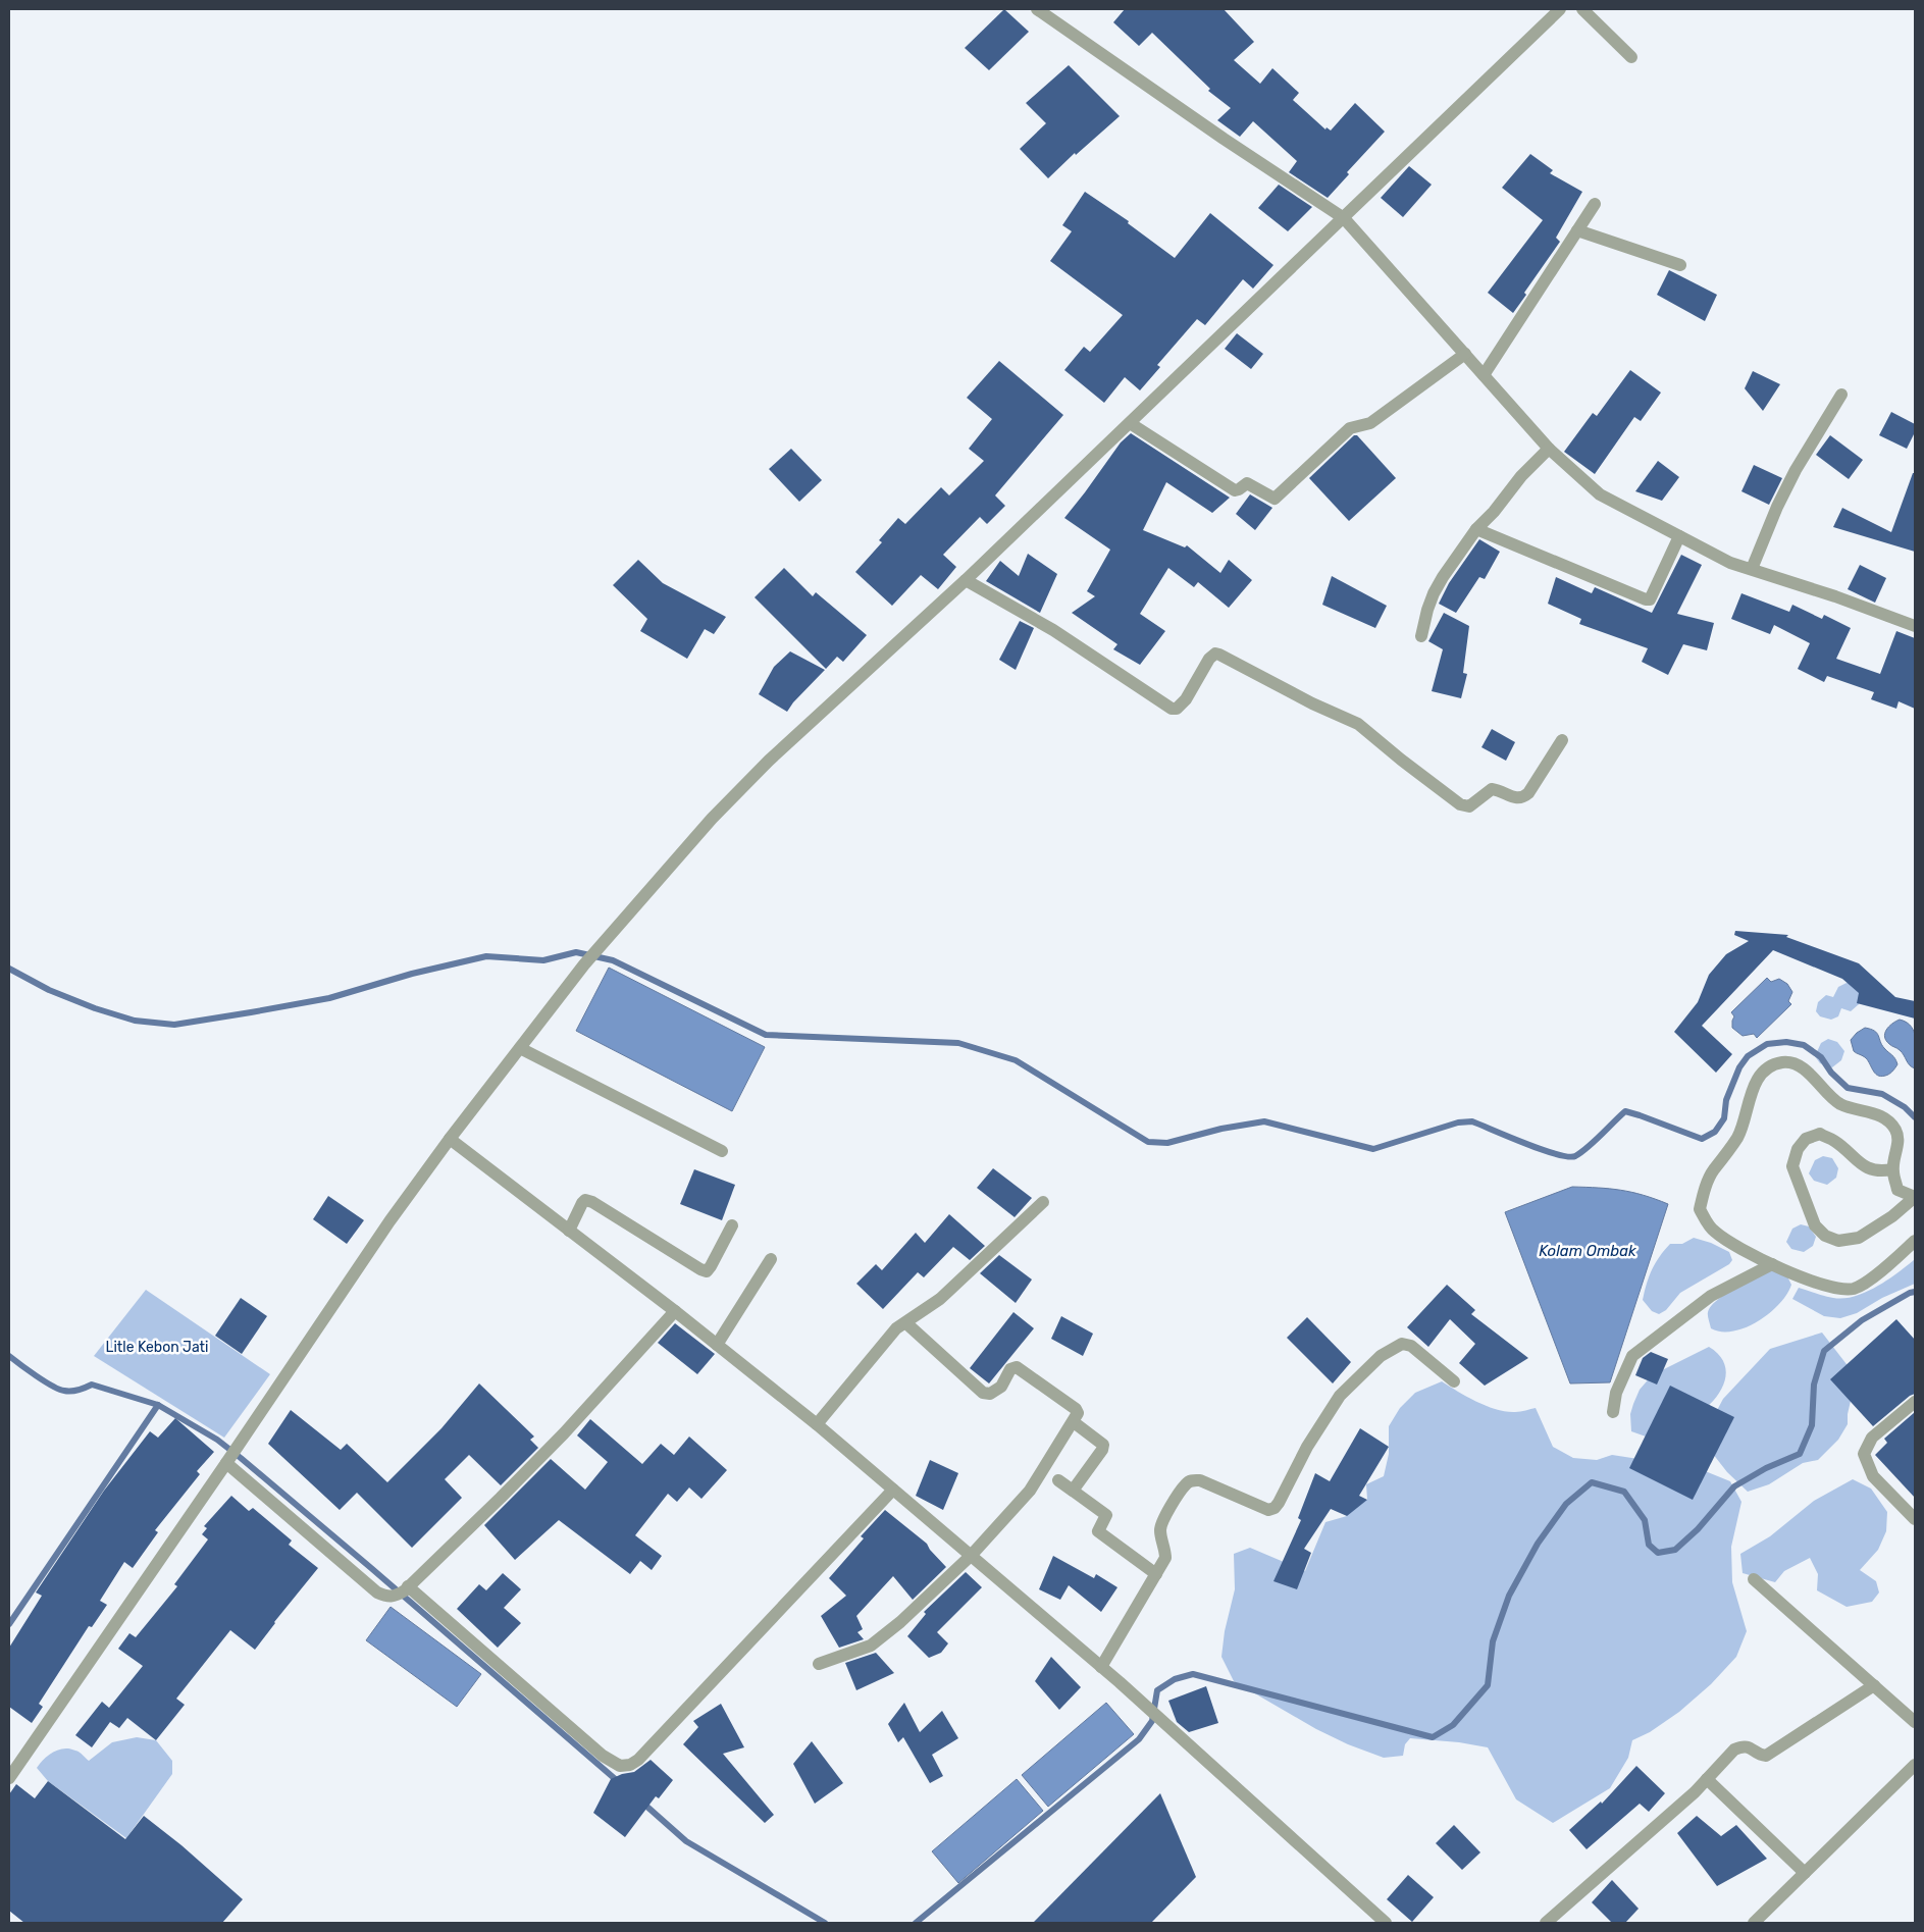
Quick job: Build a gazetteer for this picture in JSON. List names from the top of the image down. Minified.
{"water":["Kolam Ombak"],"parks":["Litle Kebon Jati"]}
